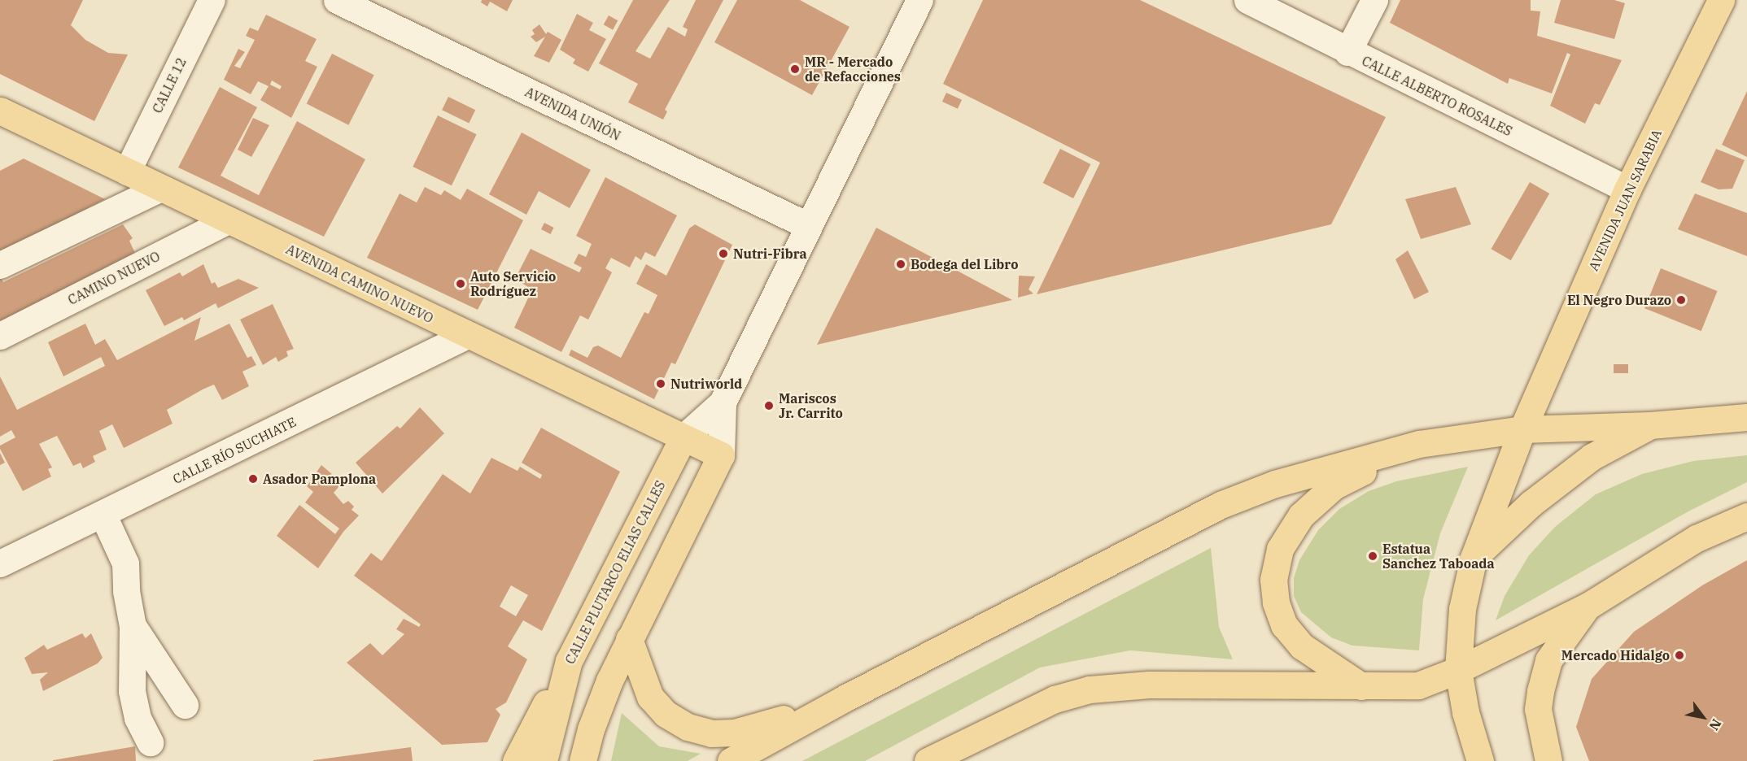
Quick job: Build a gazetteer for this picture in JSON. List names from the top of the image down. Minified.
{"streets":{"main road":["AVENIDA JUAN SARABIA","AVENIDA CAMINO NUEVO","CALLE PLUTARCO ELIAS CALLES"],"street":["CALLE 12","CALLE ALBERTO ROSALES","AVENIDA UNIÓN","CAMINO NUEVO","CALLE RÍO SUCHIATE"]},"crossings":[["CALLE 12","AVENIDA CAMINO NUEVO"],["CALLE ALBERTO ROSALES","AVENIDA JUAN SARABIA"],["AVENIDA UNIÓN","CALLE PLUTARCO ELIAS CALLES"],["CAMINO NUEVO","AVENIDA CAMINO NUEVO"],["AVENIDA CAMINO NUEVO","CALLE RÍO SUCHIATE"],["AVENIDA CAMINO NUEVO","CALLE PLUTARCO ELIAS CALLES"]],"places":["MR - Mercado de Refacciones","Nutri-Fibra","Bodega del Libro","Auto Servicio Rodríguez","El Negro Durazo","Nutriworld","Mariscos Jr. Carrito","Asador Pamplona","Estatua Sanchez Taboada","Mercado Hidalgo"],"north":"bottom right"}
